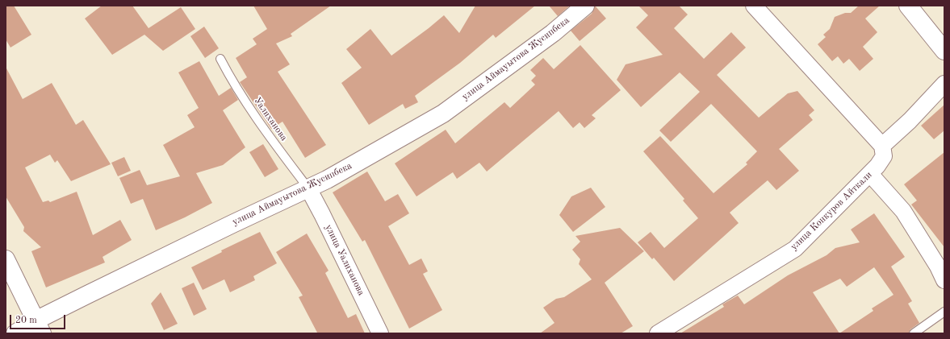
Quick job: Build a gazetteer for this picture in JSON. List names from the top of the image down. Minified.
{"streets":{"street":["улица Аймауытова Жусипбека","улица Конкуров Айткали","улица Уалиханова"],"lane":["Уалиханова"]},"crossings":[["улица Аймауытова Жусипбека","Уалиханова"],["улица Аймауытова Жусипбека","улица Уалиханова"],["Уалиханова","улица Уалиханова"]],"scale_bar":"20 m"}
